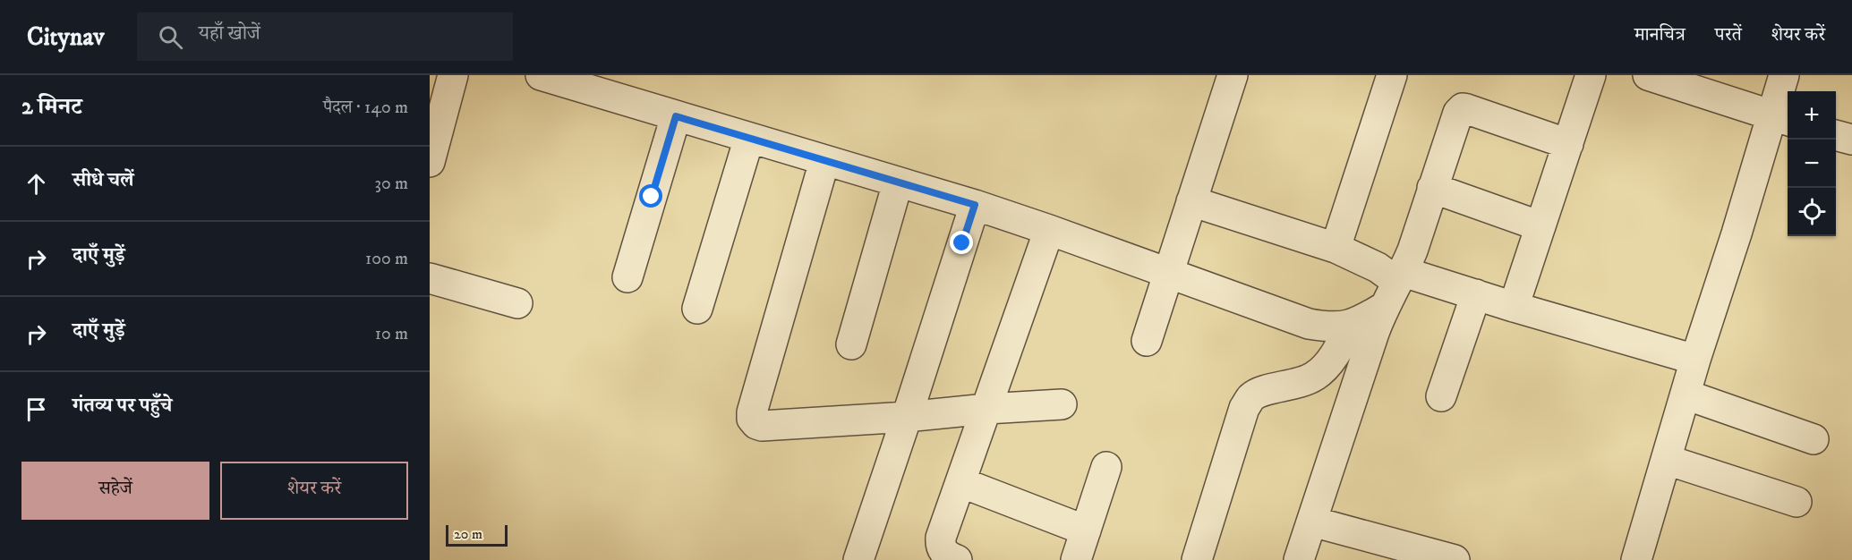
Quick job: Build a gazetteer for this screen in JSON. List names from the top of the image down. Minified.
{"scale_bar":"20 m","page":{"header":"Citynav","search":"यहाँ खोजें","nav":["मानचित्र","परतें","शेयर करें"],"heading":["2 मिनट","पैदल · 140 m"],"map_buttons":["+","−"],"list":[["सीधे चलें","30 m"],["दाएँ मुड़ें","100 m"],["दाएँ मुड़ें","10 m"],"गंतव्य पर पहुँचे"],"buttons":["सहेजें","शेयर करें"],"scale":"20 m"}}
